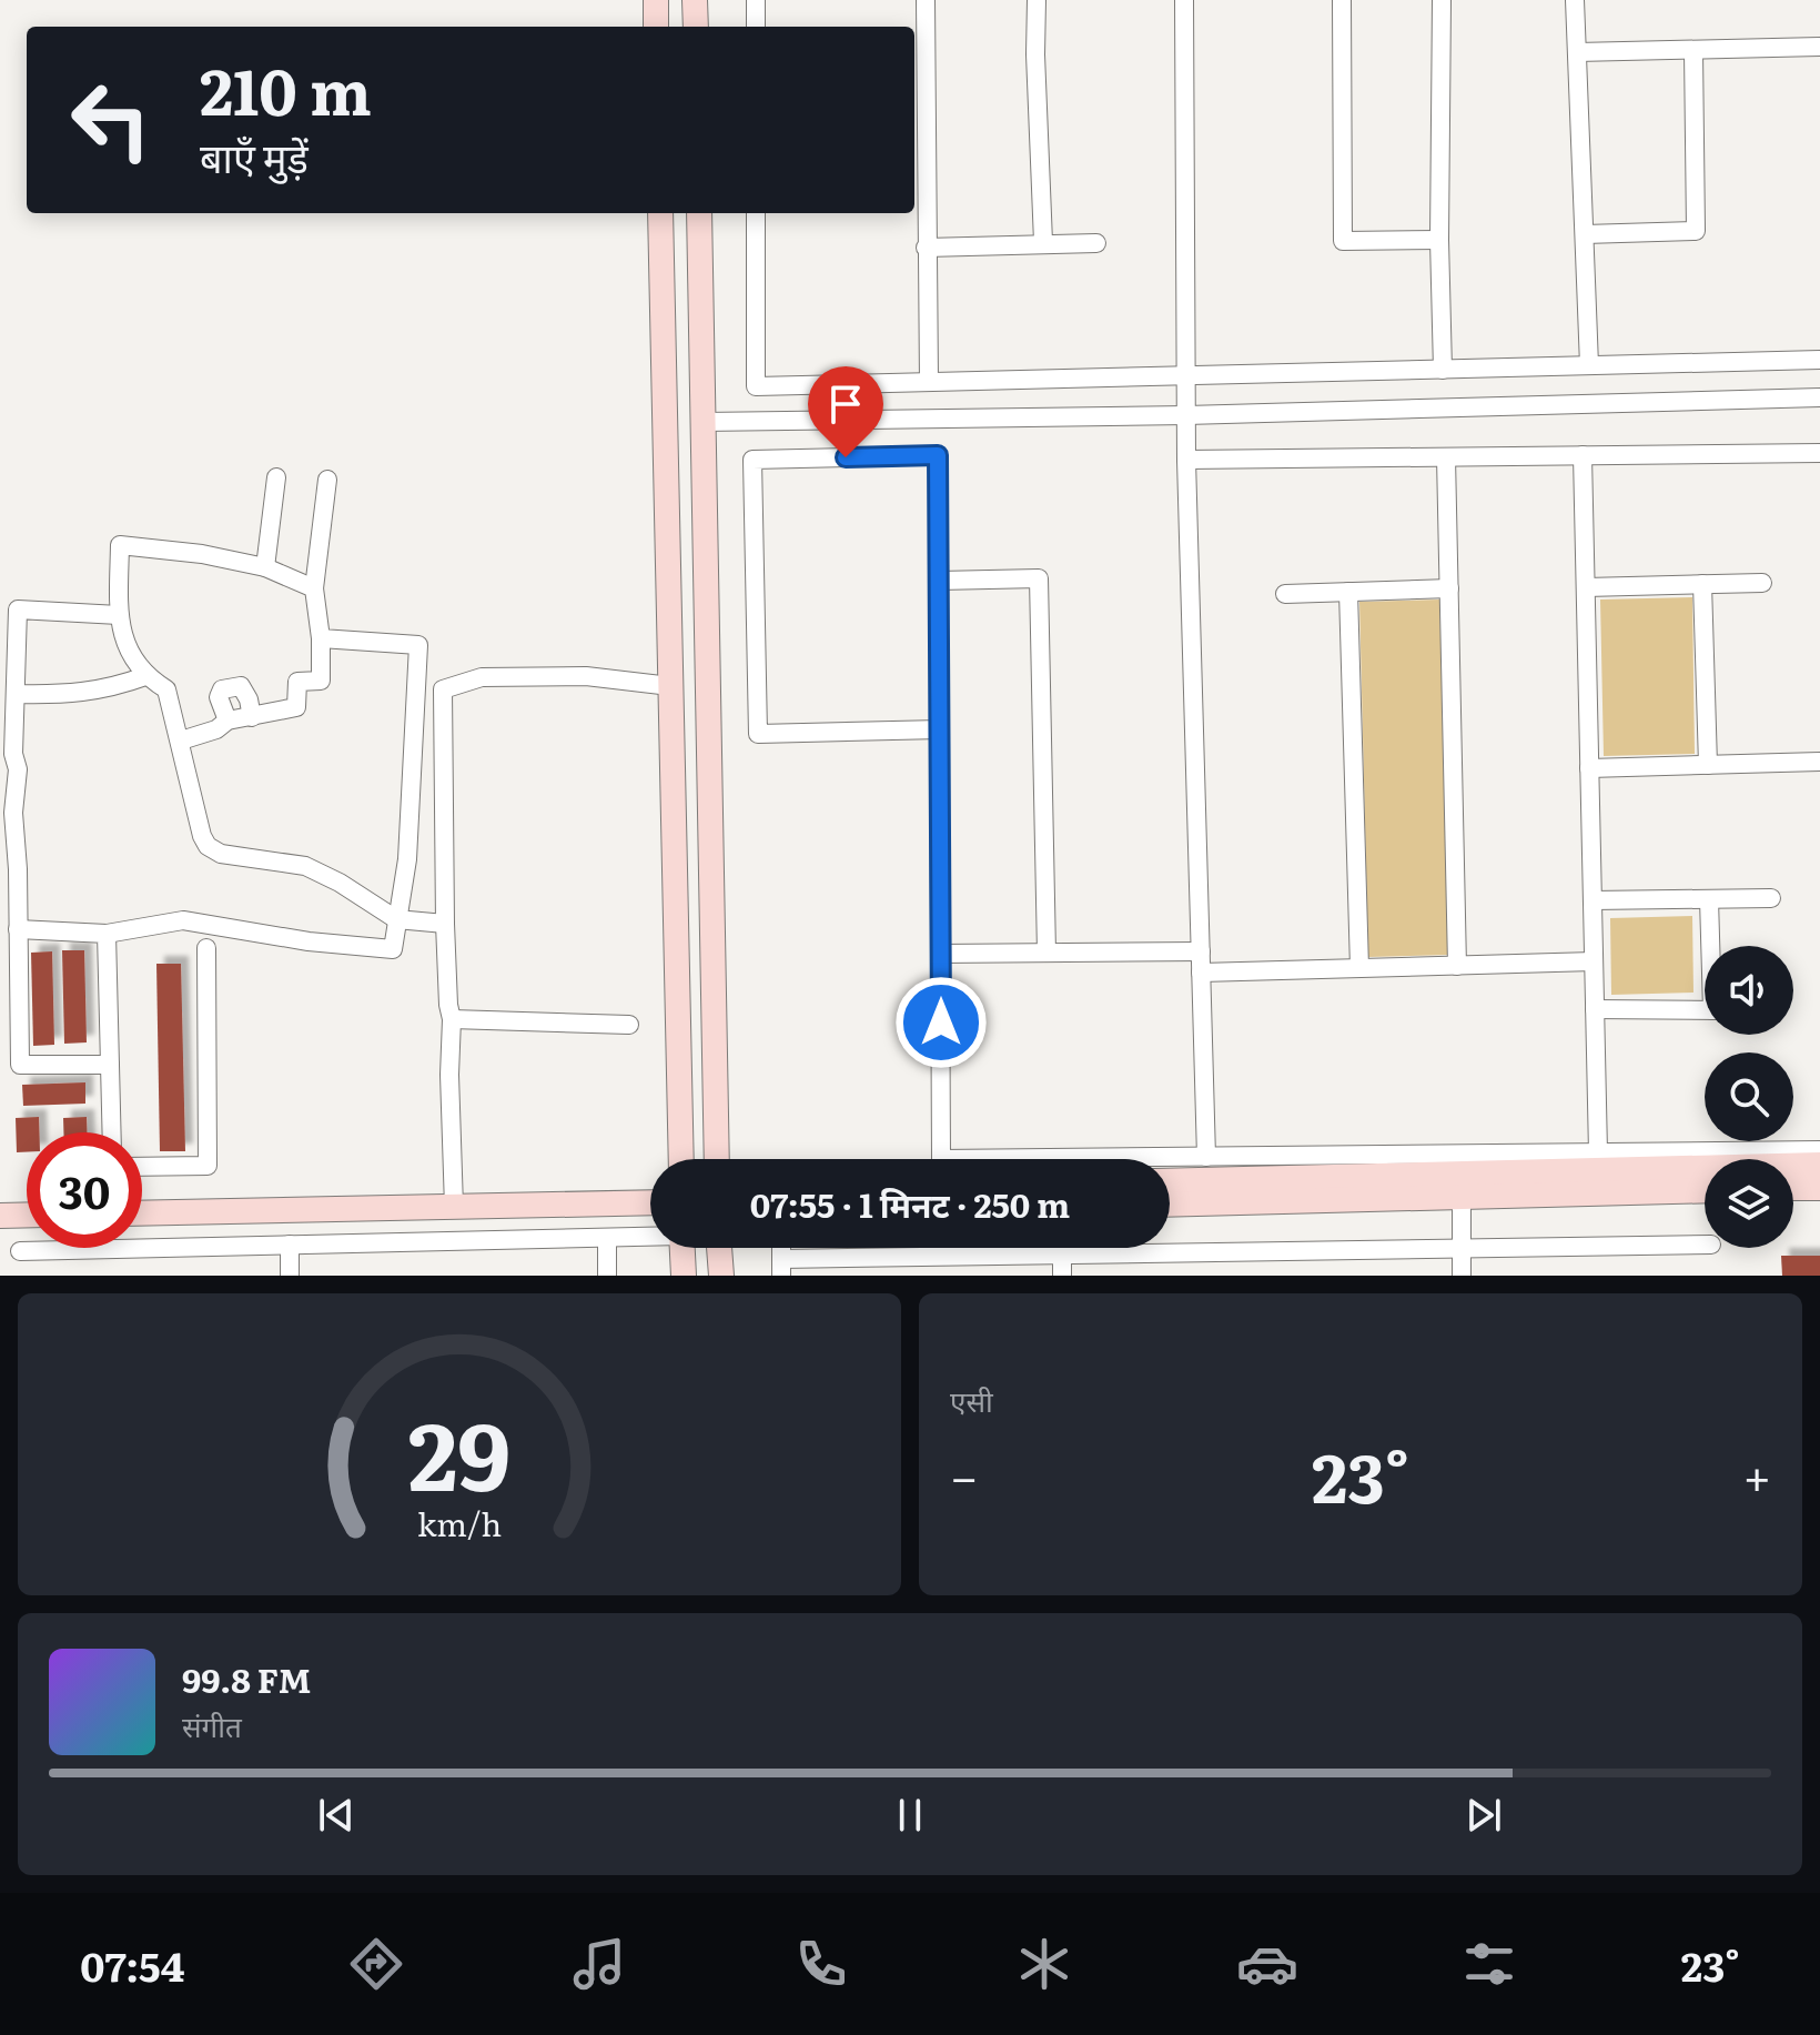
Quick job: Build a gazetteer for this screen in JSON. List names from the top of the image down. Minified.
{"page":{"turn":["210 m","बाएँ मुड़ें"],"limit":"30","trip":"07:55 · 1 मिनट · 250 m","tile":"एसी","heat":["−","23°","+"],"song":["99.8 FM","संगीत"],"tabs":["07:54","23°"],"gauge":["29","km/h"]}}
